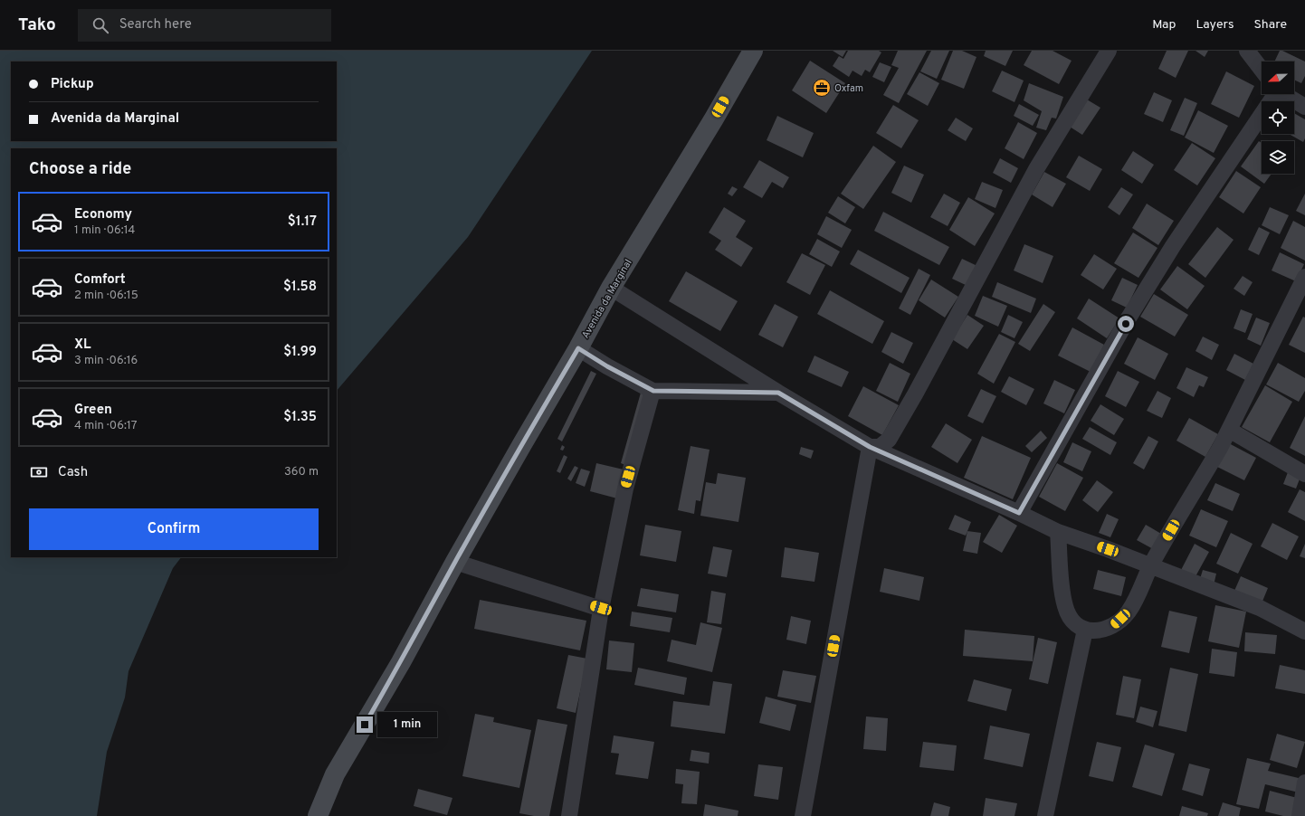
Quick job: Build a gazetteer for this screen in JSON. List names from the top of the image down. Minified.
{"streets":{"street":["Avenida da Marginal"]},"places":{"office":["Oxfam"]},"north":"left","page":{"header":"Tako","search":"Search here","nav":["Map","Layers","Share"],"banner":["Pickup","Avenida da Marginal"],"heading":"Choose a ride","list":[{"name":"Economy","note":"1 min · 06:14","value":"$1.17"},{"name":"Comfort","note":"2 min · 06:15","value":"$1.58"},{"name":"XL","note":"3 min · 06:16","value":"$1.99"},{"name":"Green","note":"4 min · 06:17","value":"$1.35"}],"pay":["Cash","360 m"],"buttons":"Confirm","bubble":"1 min"}}
